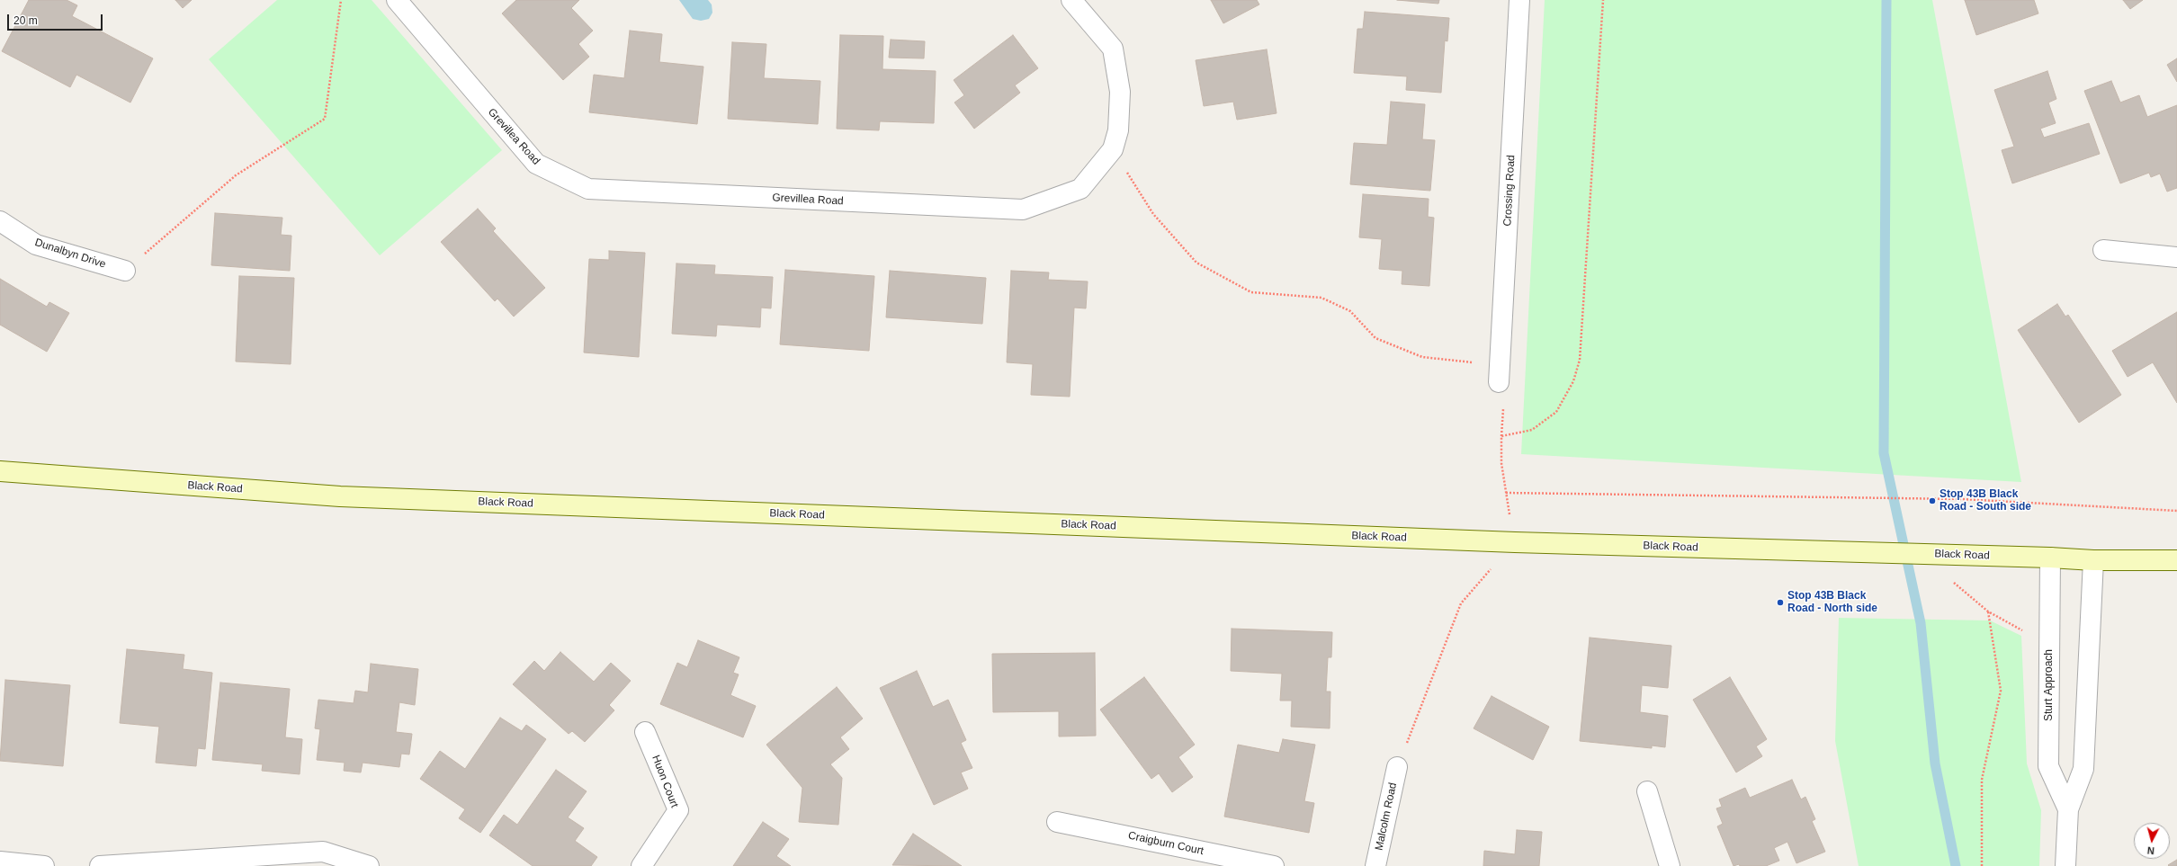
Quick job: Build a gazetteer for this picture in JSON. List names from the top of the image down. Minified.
{"streets":{"main road":["Black Road"],"street":["Grevillea Road","Crossing Road","Dunalbyn Drive","Sturt Approach","Huon Court","Malcolm Road","Craigburn Court"]},"crossings":[["Black Road","Sturt Approach"]],"places":["Stop 43B Black Road - South side","Stop 43B Black Road - North side"],"scale_bar":"20 m","north":"bottom"}
